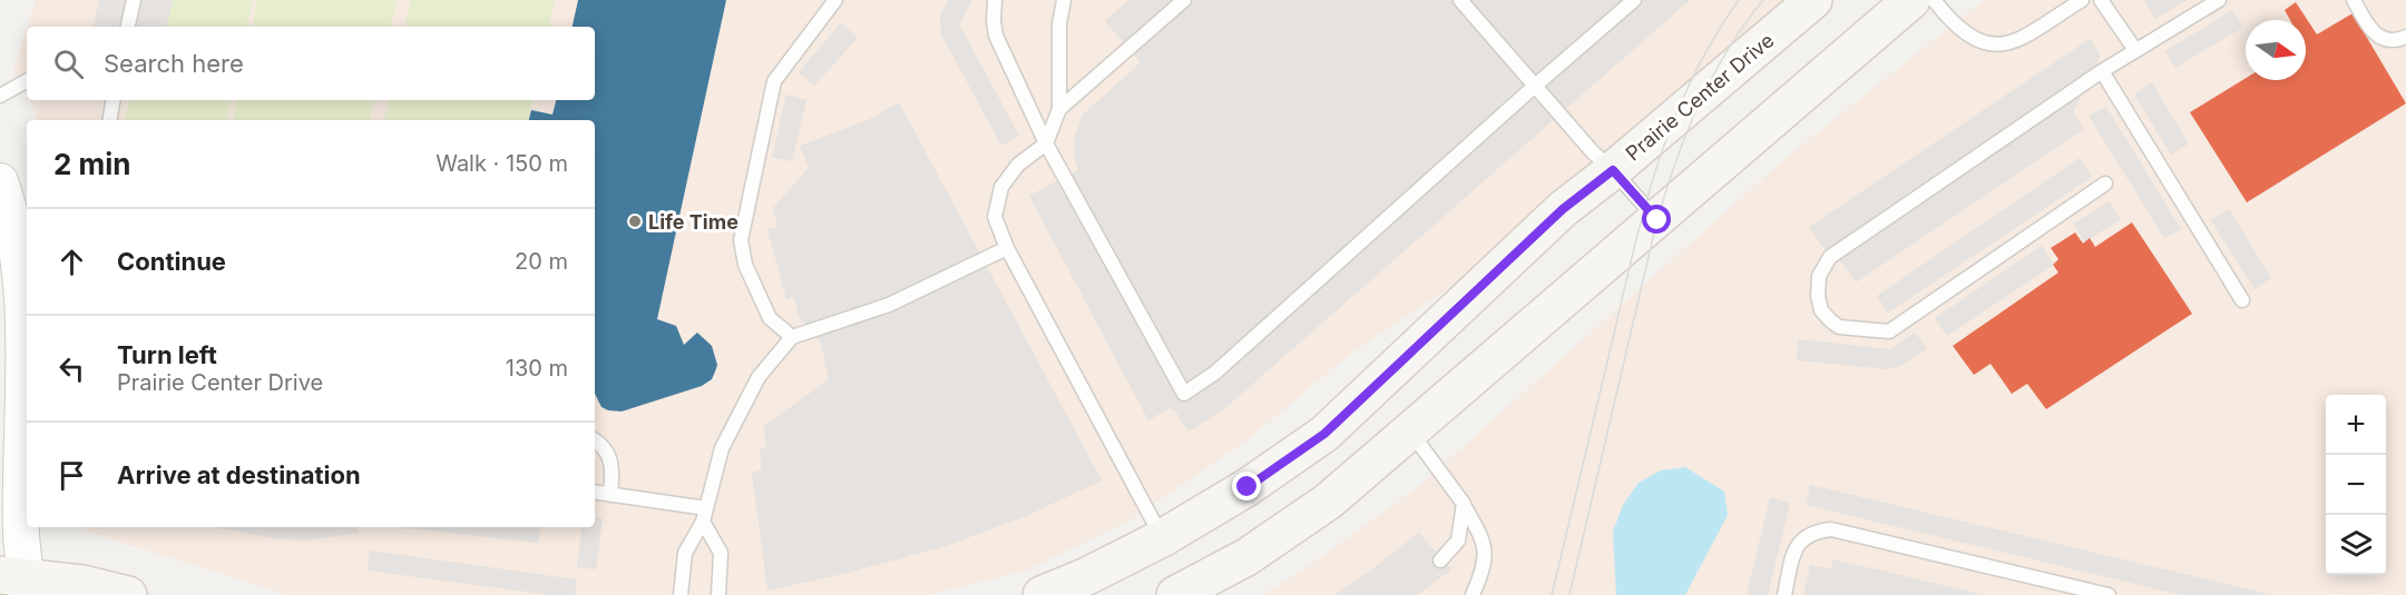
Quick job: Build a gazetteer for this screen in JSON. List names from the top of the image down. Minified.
{"streets":{"main road":["Prairie Center Drive"]},"places":["Life Time"],"north":"right","page":{"search":"Search here","heading":["2 min","Walk · 150 m"],"list":[["Continue","20 m"],["Turn left","Prairie Center Drive","130 m"],"Arrive at destination"],"map_buttons":["+","−"]}}
